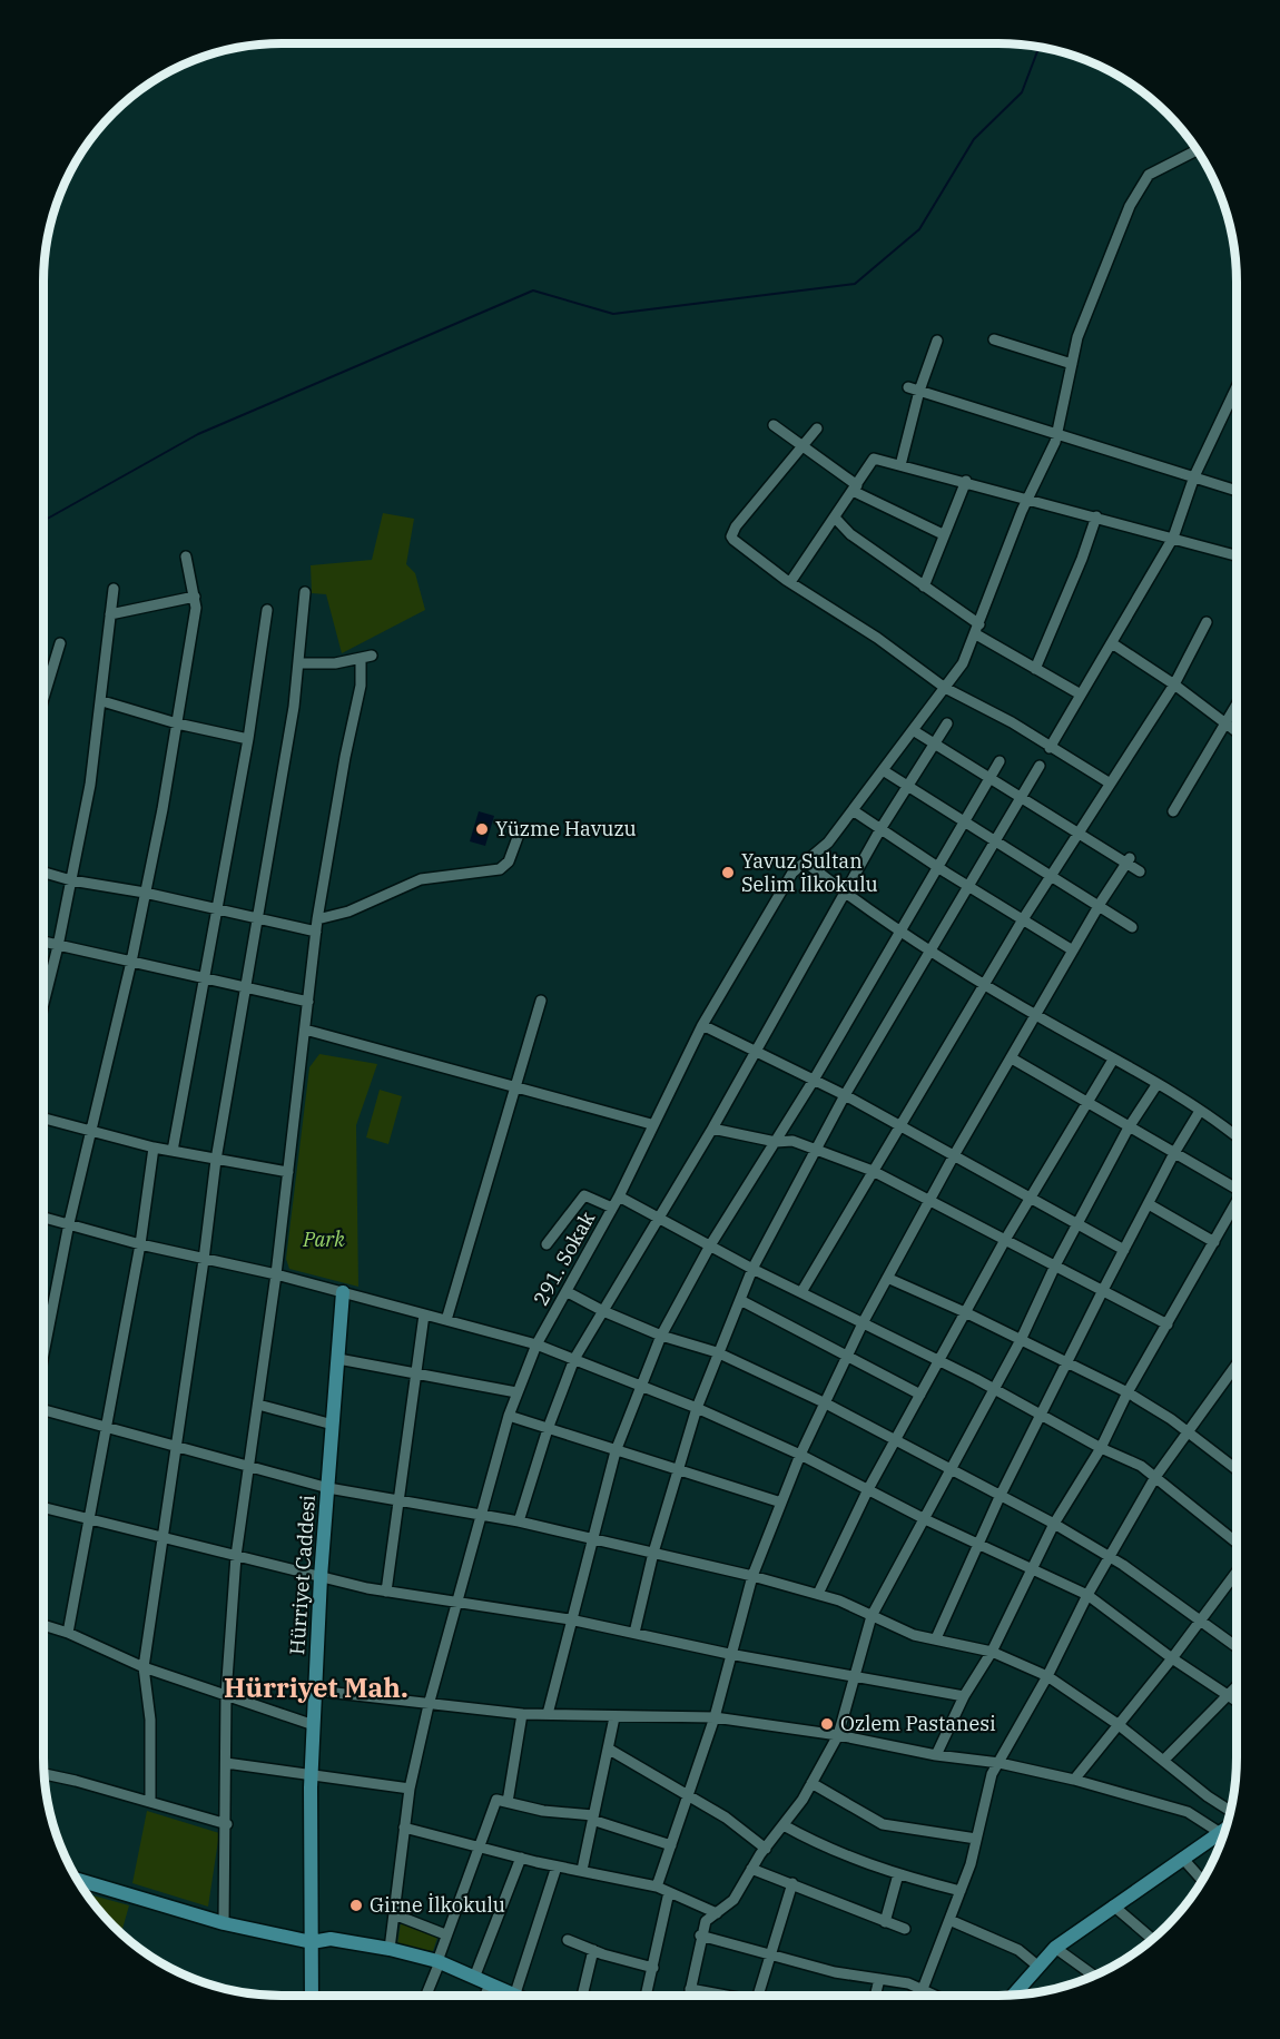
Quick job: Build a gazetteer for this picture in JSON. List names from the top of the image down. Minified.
{"streets":{"street":["291. Sokak","Hürriyet Caddesi"]},"districts":["Hürriyet Mah."],"parks":["Park"],"places":["Yüzme Havuzu","Yavuz Sultan Selim İlkokulu","Ozlem Pastanesi","Girne İlkokulu"]}
